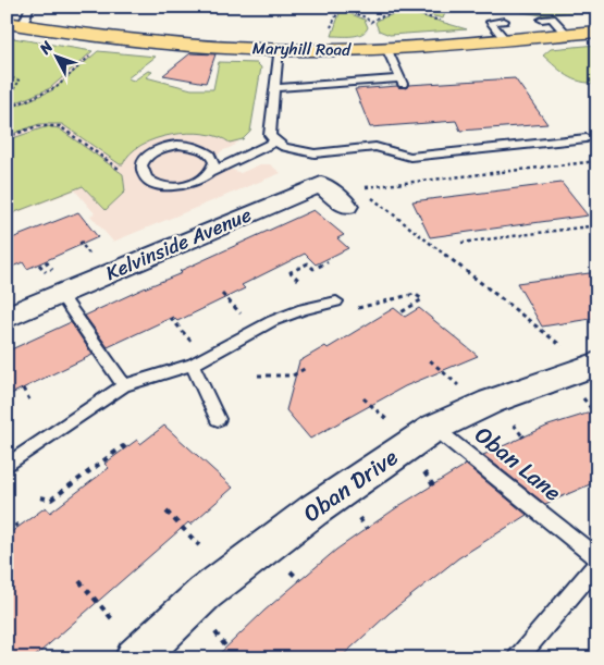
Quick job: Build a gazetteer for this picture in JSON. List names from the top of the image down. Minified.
{"streets":{"main road":["Maryhill Road"],"street":["Kelvinside Avenue","Oban Drive"],"lane":["Oban Lane"]},"crossings":[["Oban Lane","Oban Drive"]],"north":"top left"}
